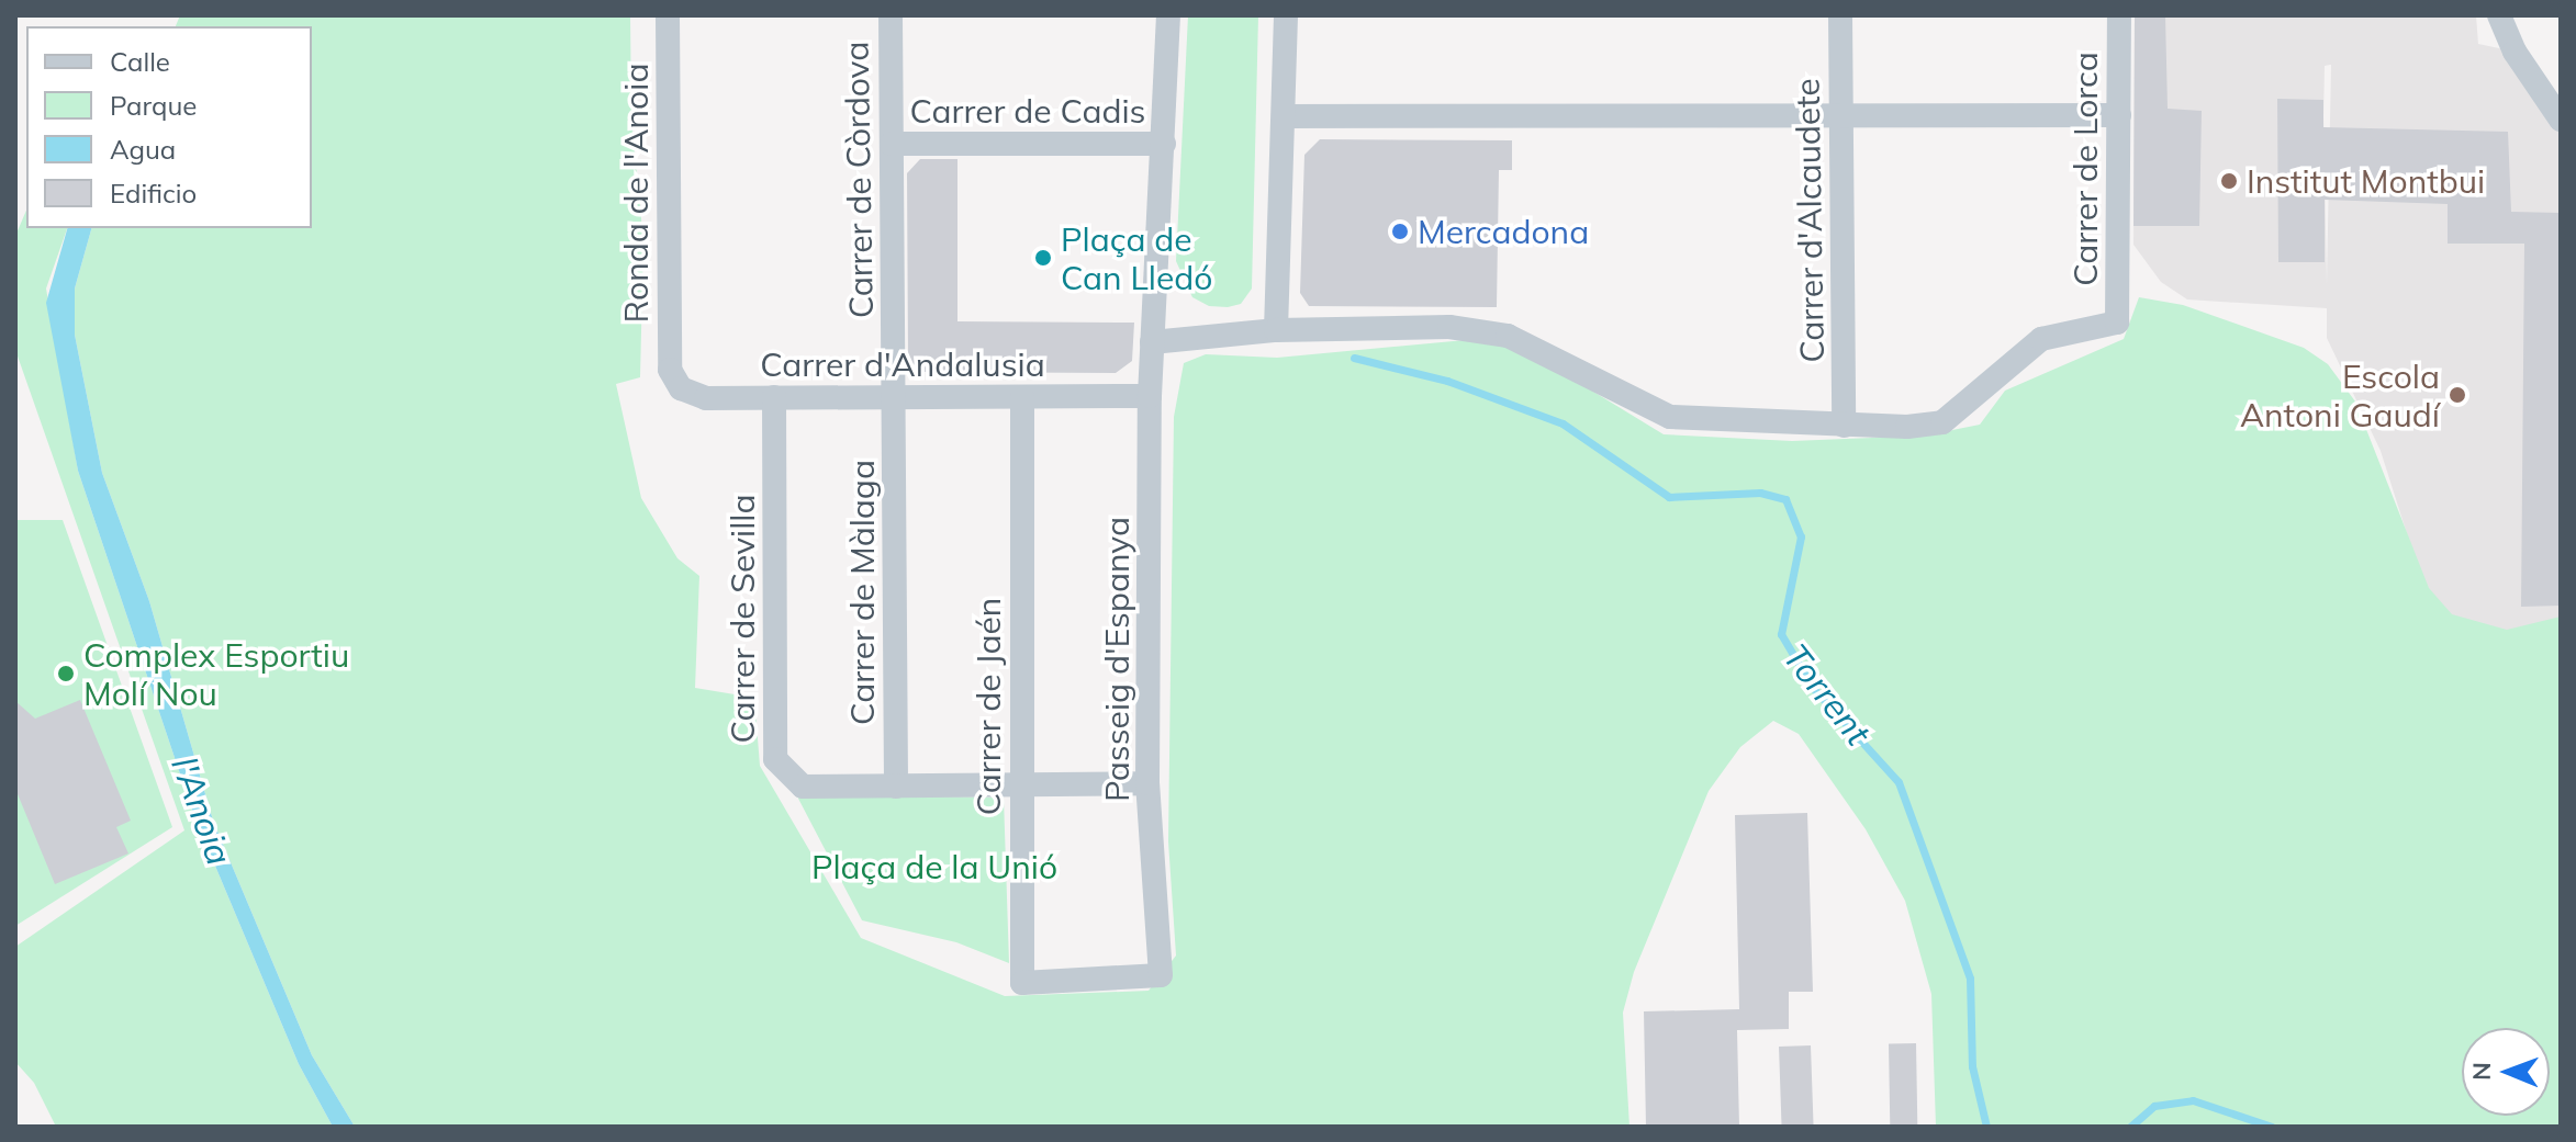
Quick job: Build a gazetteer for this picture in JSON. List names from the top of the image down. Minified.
{"streets":{"street":["Carrer de Cadis","Carrer de Lorca","Carrer de Còrdova","Ronda de l'Anoia","Carrer d'Alcaudete","Carrer d'Andalusia","Carrer de Màlaga","Carrer de Sevilla","Passeig d'Espanya","Carrer de Jaén"]},"crossings":[["Carrer de Cadis","Carrer de Còrdova"],["Carrer de Cadis","Passeig d'Espanya"],["Carrer de Lorca","Carrer d'Alcaudete"],["Carrer de Còrdova","Carrer d'Andalusia"],["Carrer de Còrdova","Carrer de Màlaga"],["Ronda de l'Anoia","Carrer d'Andalusia"],["Carrer d'Andalusia","Carrer de Màlaga"],["Carrer d'Andalusia","Carrer de Sevilla"],["Carrer d'Andalusia","Passeig d'Espanya"],["Carrer d'Andalusia","Carrer de Jaén"],["Carrer de Màlaga","Carrer de Sevilla"],["Carrer de Sevilla","Passeig d'Espanya"],["Carrer de Sevilla","Carrer de Jaén"],["Passeig d'Espanya","Carrer de Jaén"]],"water":["Torrent","l'Anoia"],"parks":["Plaça de la Unió"],"places":["Institut Montbui","Mercadona","Plaça de Can Lledó","Escola Antoni Gaudí","Complex Esportiu Molí Nou"],"legend":["Calle","Parque","Agua","Edificio"],"north":"left"}
